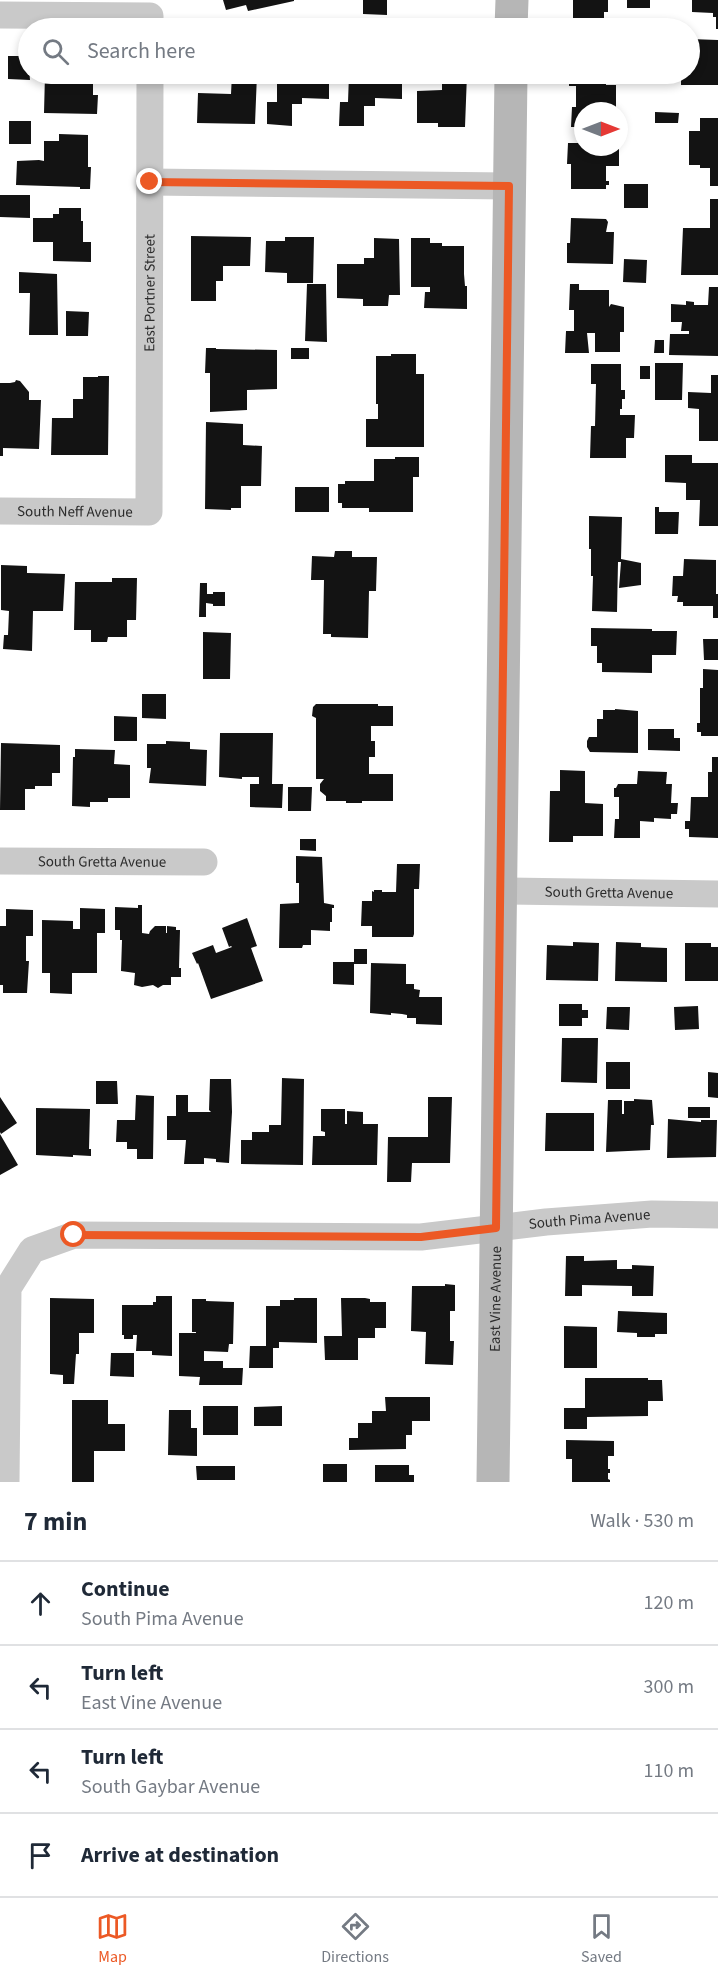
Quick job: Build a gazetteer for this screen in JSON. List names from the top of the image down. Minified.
{"streets":{"street":["East Portner Street","South Neff Avenue","South Gretta Avenue","South Pima Avenue","East Vine Avenue"]},"crossings":[["East Portner Street","South Neff Avenue"],["South Gretta Avenue","East Vine Avenue"],["South Pima Avenue","East Vine Avenue"]],"north":"right","page":{"search":"Search here","heading":["7 min","Walk · 530 m"],"list":[["Continue","South Pima Avenue","120 m"],["Turn left","East Vine Avenue","300 m"],["Turn left","South Gaybar Avenue","110 m"],"Arrive at destination"],"nav":["Map","Directions","Saved"]}}
